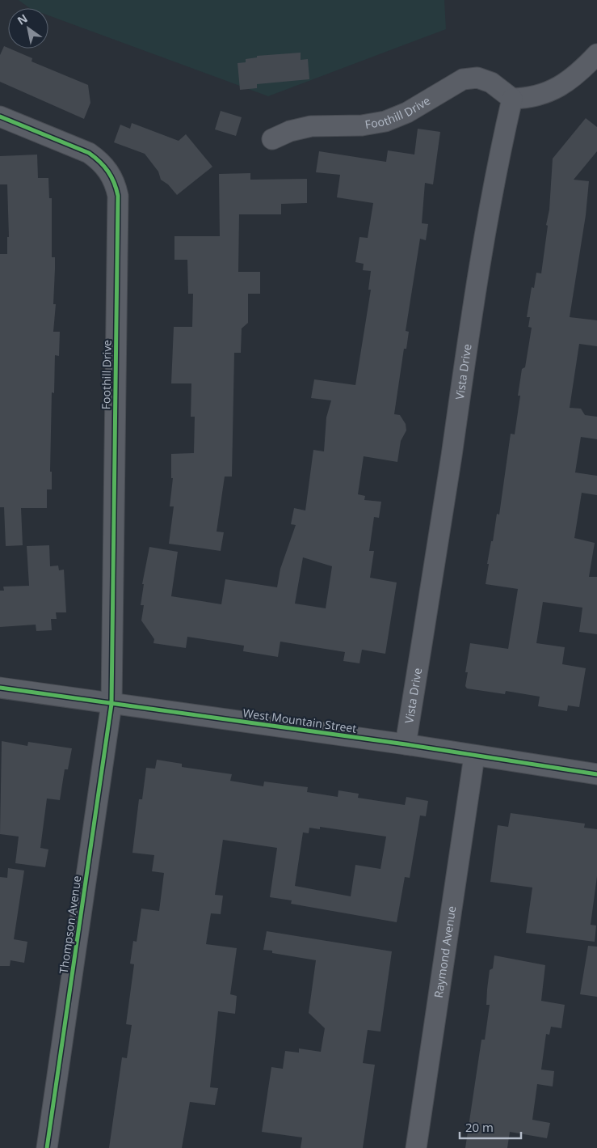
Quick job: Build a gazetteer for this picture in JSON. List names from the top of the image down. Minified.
{"streets":{"street":["Foothill Drive","Vista Drive","West Mountain Street","Thompson Avenue","Raymond Avenue"]},"crossings":[["Foothill Drive","Vista Drive"],["Foothill Drive","West Mountain Street"],["Foothill Drive","Thompson Avenue"],["Vista Drive","West Mountain Street"],["West Mountain Street","Thompson Avenue"],["West Mountain Street","Raymond Avenue"]],"scale_bar":"20 m","north":"top left"}
